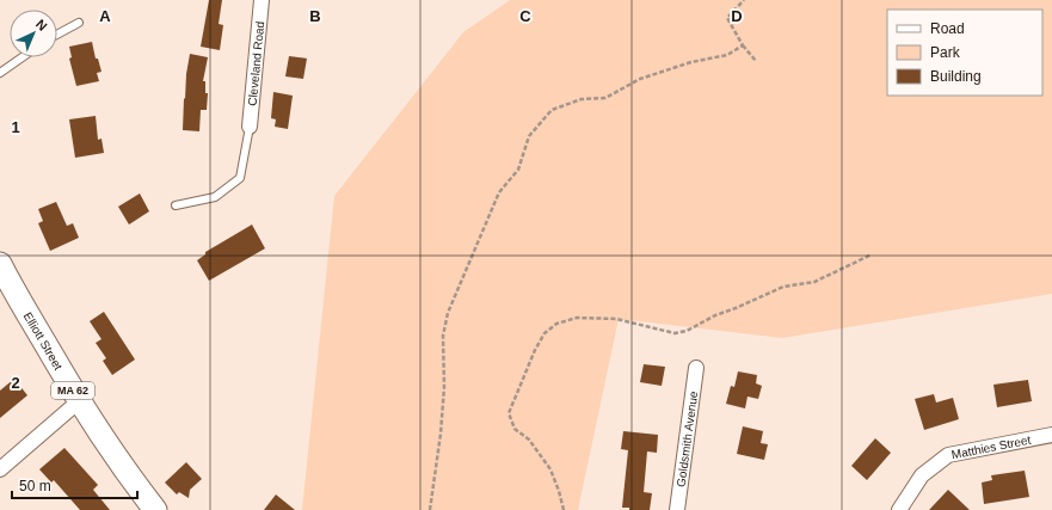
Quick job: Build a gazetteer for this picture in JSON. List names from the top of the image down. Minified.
{"streets":{"main road":["Elliott Street","MA 62"],"street":["Cleveland Road","Goldsmith Avenue","Matthies Street"]},"legend":["Road","Park","Building"],"scale_bar":"50 m","north":"top right","grid":{"columns":["A","B","C","D"],"rows":["1","2"]}}
